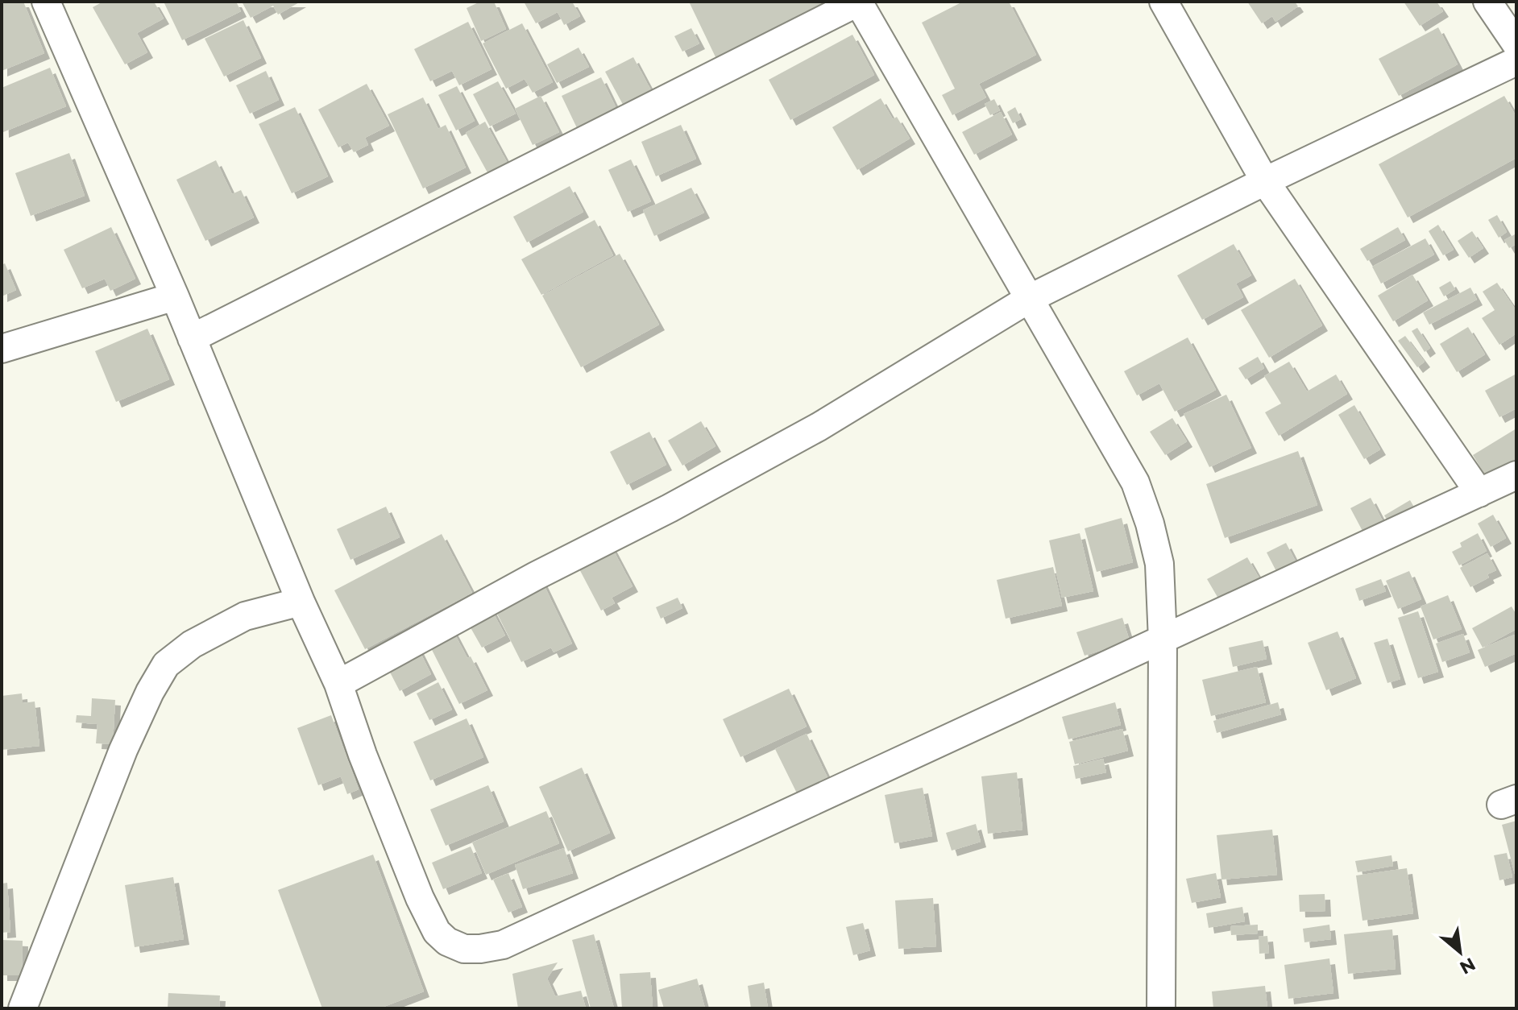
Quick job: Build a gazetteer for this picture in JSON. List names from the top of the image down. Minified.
{"north":"bottom right"}
